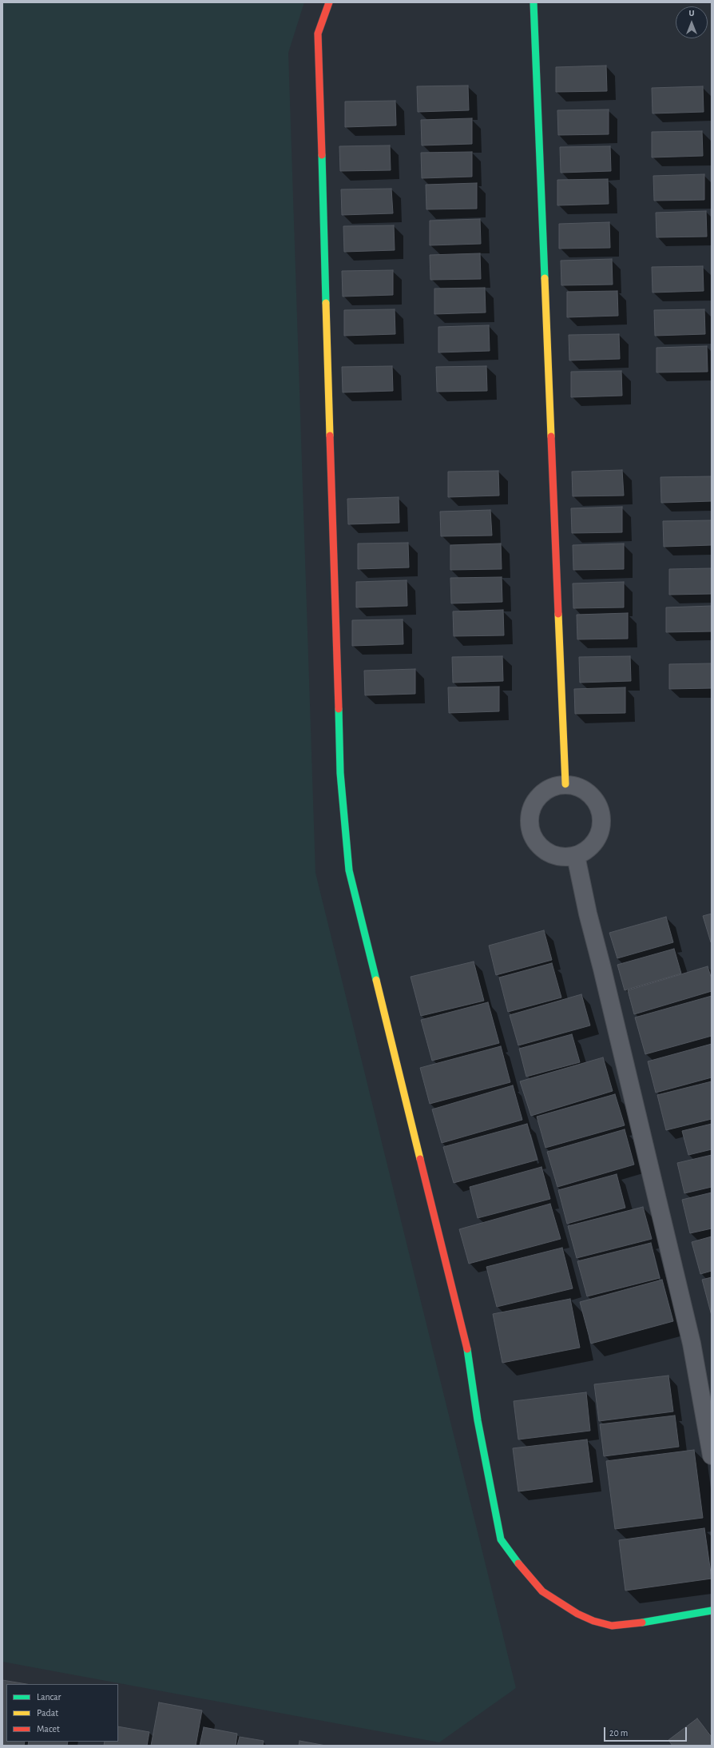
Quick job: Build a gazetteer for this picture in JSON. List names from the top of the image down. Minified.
{"legend":["Lancar","Padat","Macet"],"scale_bar":"20 m","north":"top"}
